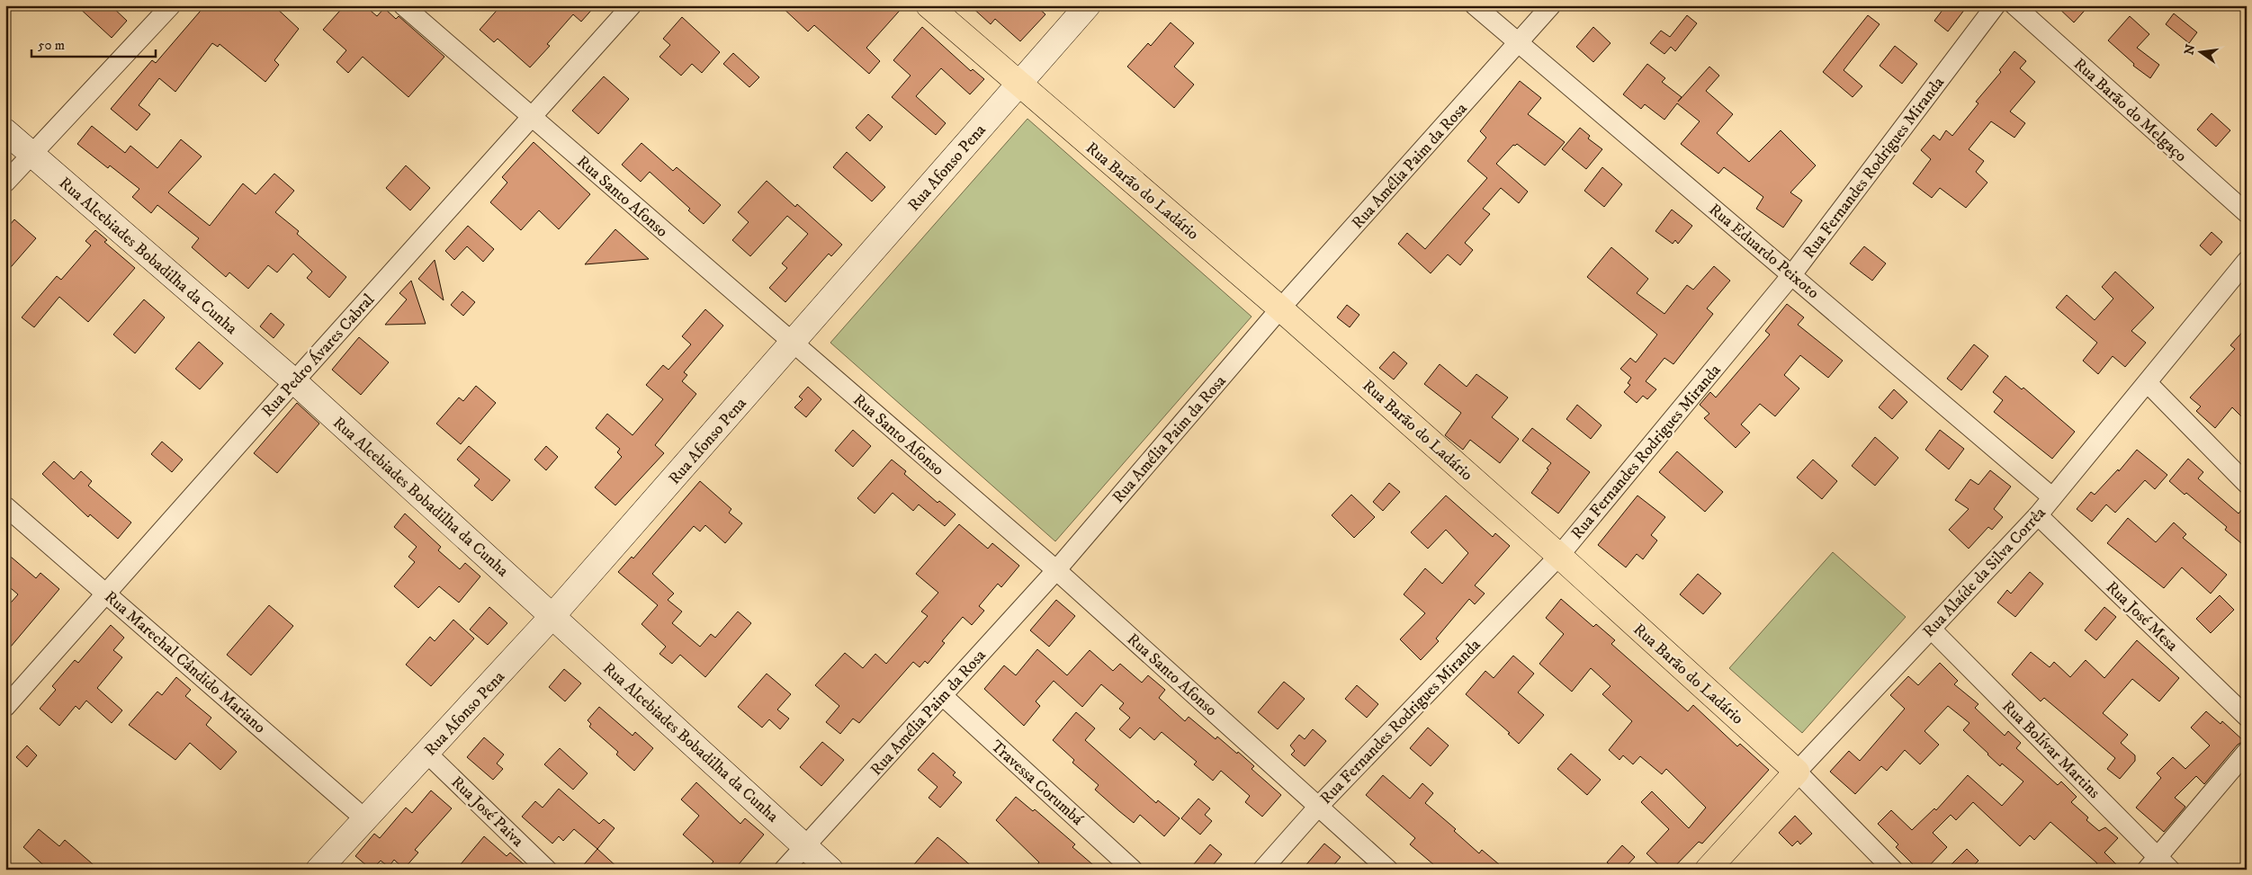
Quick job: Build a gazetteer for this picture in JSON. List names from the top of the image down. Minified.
{"streets":{"main road":["Rua Barão do Ladário","Rua Alaíde da Silva Corrêa"],"street":["Rua Barão do Melgaço","Rua Amélia Paim da Rosa","Rua Afonso Pena","Rua Fernandes Rodrigues Miranda","Rua Santo Afonso","Rua Eduardo Peixoto","Rua Alcebiades Bobadilha da Cunha","Rua Pedro Ávares Cabral","Rua José Mesa","Rua Marechal Cândido Mariano","Rua Bolívar Martins","Travessa Corumbá","Rua José Paiva"]},"crossings":[["Rua Amélia Paim da Rosa","Rua Barão do Ladário"],["Rua Amélia Paim da Rosa","Rua Santo Afonso"],["Rua Amélia Paim da Rosa","Rua Eduardo Peixoto"],["Rua Amélia Paim da Rosa","Rua Alcebiades Bobadilha da Cunha"],["Rua Amélia Paim da Rosa","Travessa Corumbá"],["Rua Afonso Pena","Rua Barão do Ladário"],["Rua Afonso Pena","Rua Santo Afonso"],["Rua Afonso Pena","Rua Alcebiades Bobadilha da Cunha"],["Rua Afonso Pena","Rua Marechal Cândido Mariano"],["Rua Afonso Pena","Rua José Paiva"],["Rua Fernandes Rodrigues Miranda","Rua Barão do Ladário"],["Rua Fernandes Rodrigues Miranda","Rua Santo Afonso"],["Rua Fernandes Rodrigues Miranda","Rua Eduardo Peixoto"],["Rua Barão do Ladário","Rua Alaíde da Silva Corrêa"],["Rua Santo Afonso","Rua Pedro Ávares Cabral"],["Rua Eduardo Peixoto","Rua Alaíde da Silva Corrêa"],["Rua Alcebiades Bobadilha da Cunha","Rua Pedro Ávares Cabral"],["Rua Pedro Ávares Cabral","Rua Marechal Cândido Mariano"],["Rua Alaíde da Silva Corrêa","Rua José Mesa"],["Rua Alaíde da Silva Corrêa","Rua Bolívar Martins"]],"scale_bar":"50 m","north":"left"}
